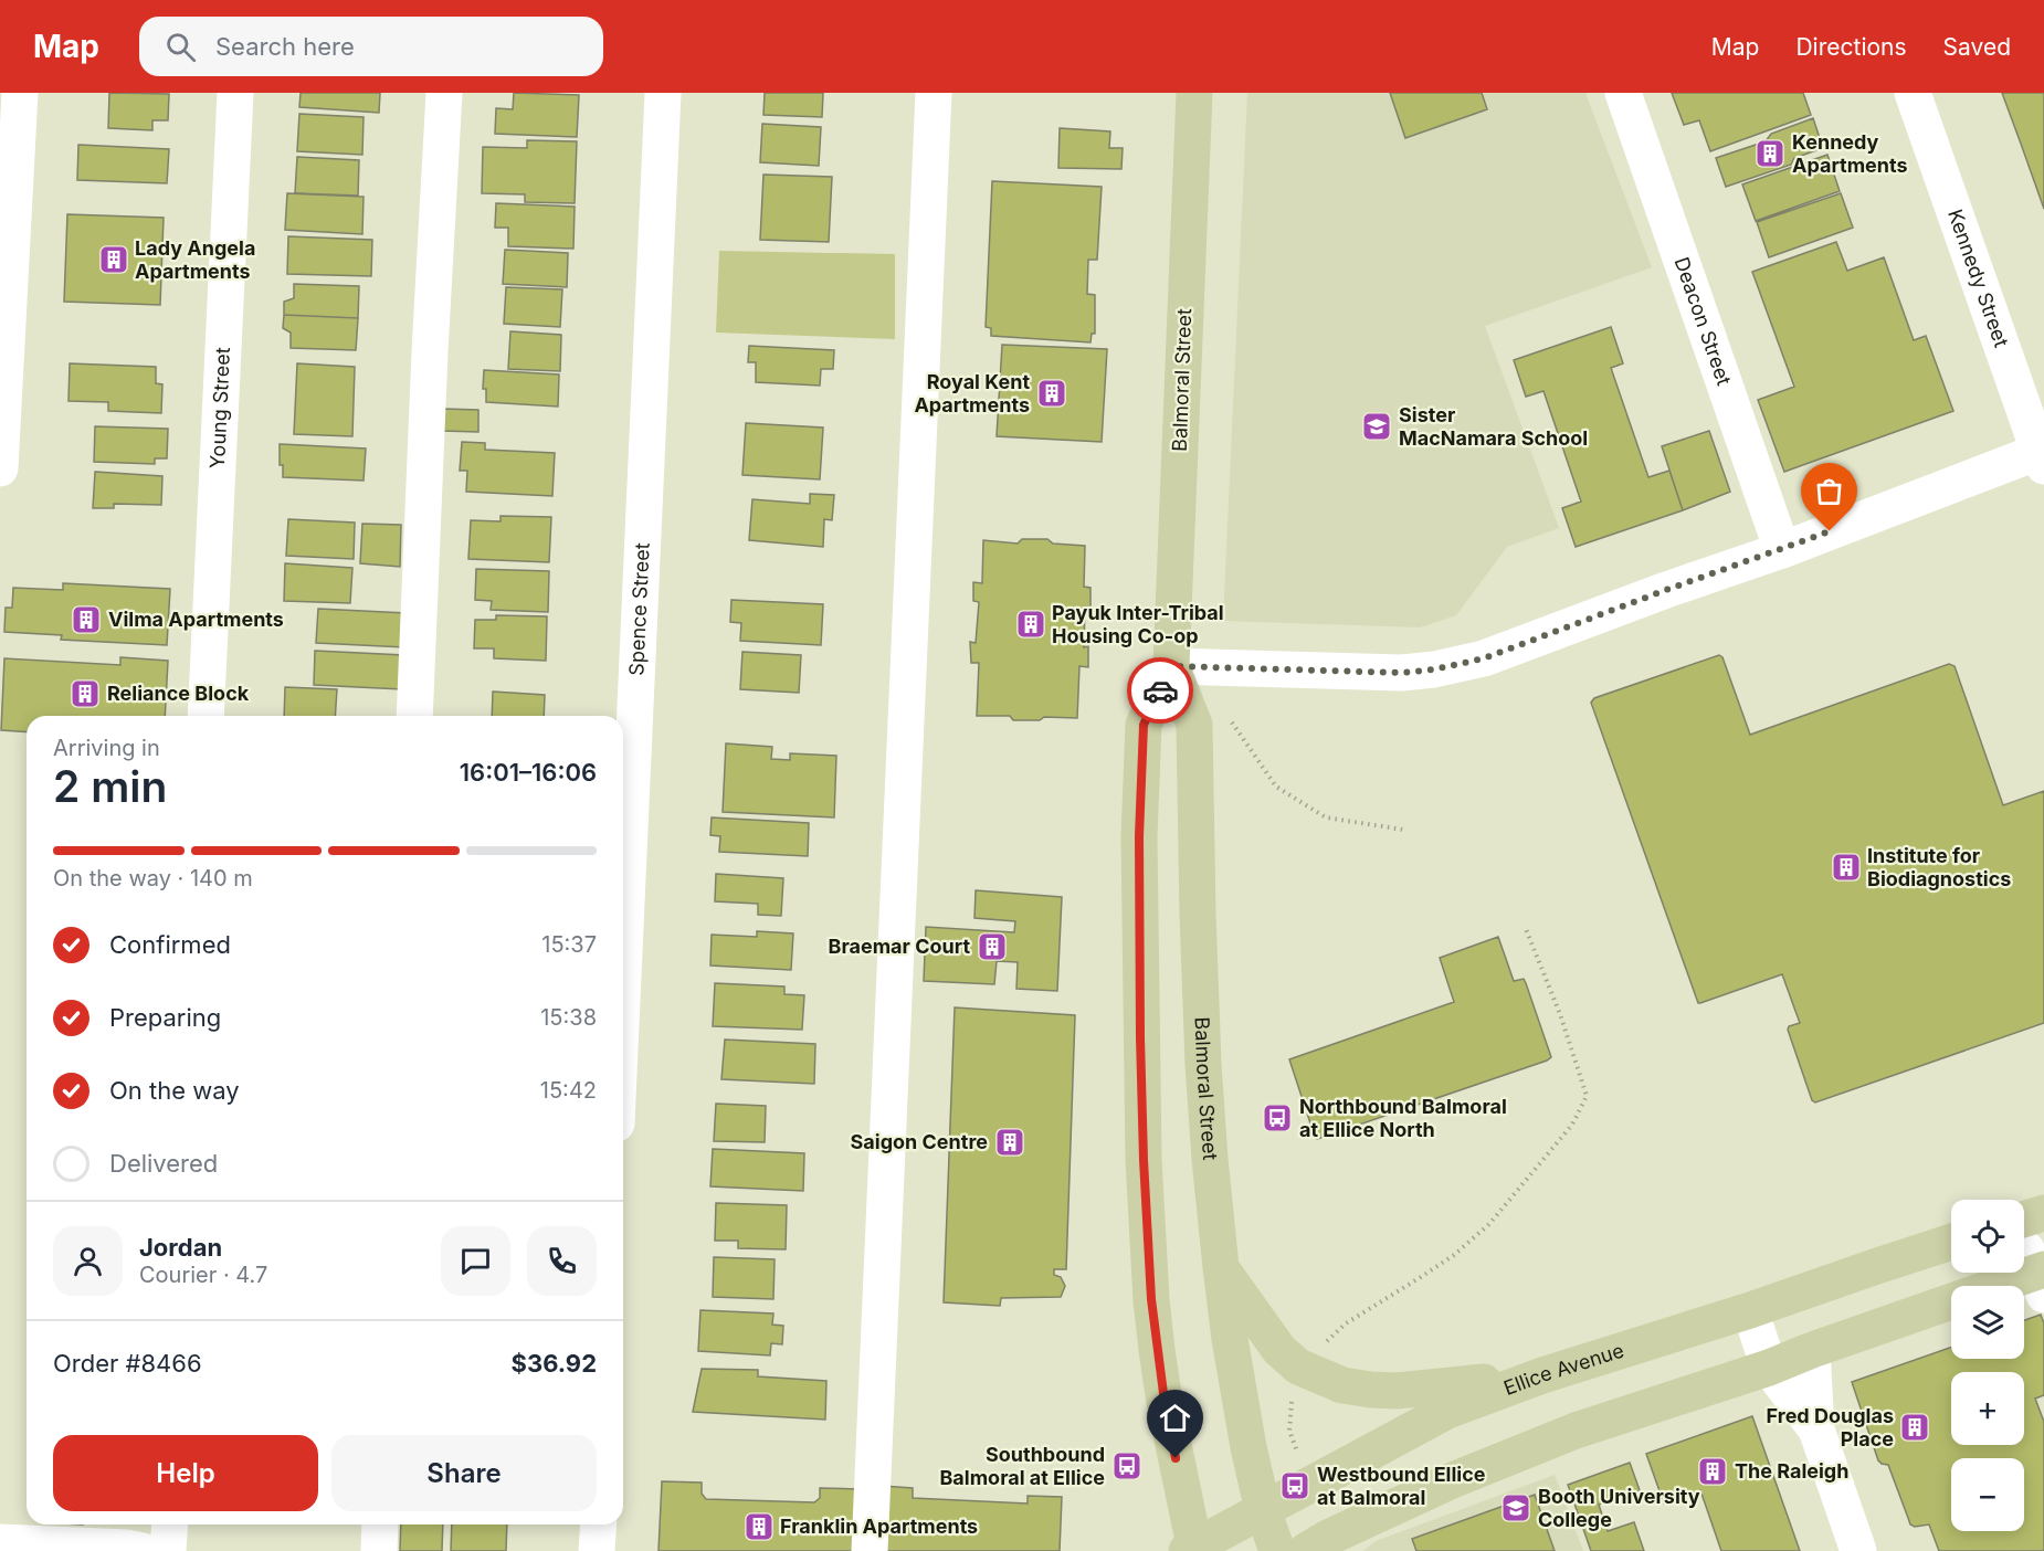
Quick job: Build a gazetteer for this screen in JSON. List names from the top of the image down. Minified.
{"streets":{"main road":["Balmoral Street","Ellice Avenue"],"street":["Kennedy Street","Deacon Street","Young Street","Spence Street"]},"crossings":[["Balmoral Street","Ellice Avenue"]],"places":{"building":["Kennedy Apartments","Lady Angela Apartments","Royal Kent Apartments","Vilma Apartments","Payuk Inter-Tribal Housing Co-op","Reliance Block","Institute for Biodiagnostics","Braemar Court","Saigon Centre","Fred Douglas Place","The Raleigh","Franklin Apartments"],"school or university":["Sister MacNamara School","Booth University College"],"bus stop":["Northbound Balmoral at Ellice North","Southbound Balmoral at Ellice","Westbound Ellice at Balmoral"]},"page":{"header":"Map","search":"Search here","nav":["Map","Directions","Saved"],"heading":["2 min","Arriving in","16:01–16:06"],"panel":["Jordan","Courier · 4.7","Order #8466","$36.92"],"bar":"On the way · 140 m","list":[["Confirmed","15:37"],["Preparing","15:38"],["On the way","15:42"],"Delivered"],"map_buttons":["+","−"],"buttons":["Help","Share"]}}
